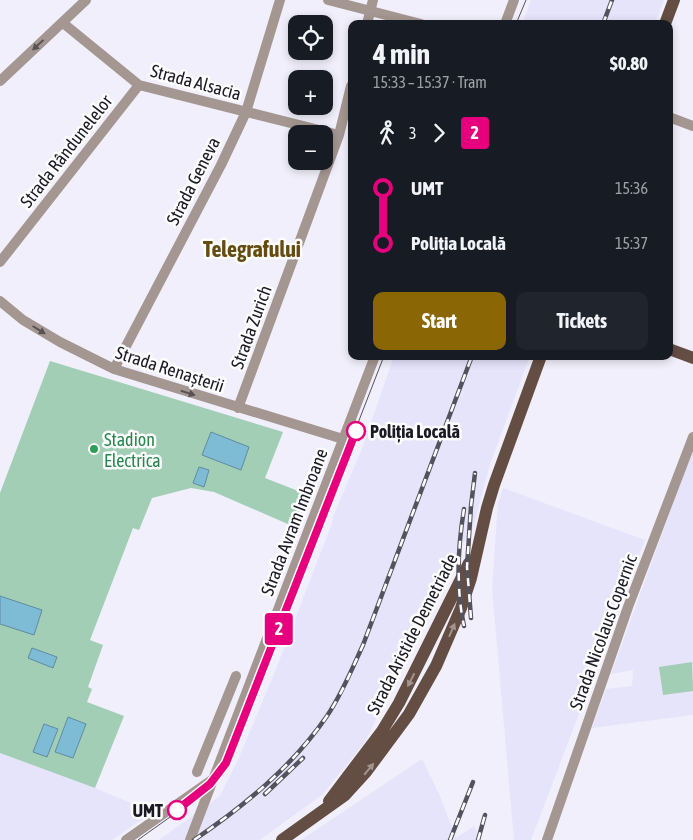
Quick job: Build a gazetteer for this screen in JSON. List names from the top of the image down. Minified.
{"streets":{"main road":["Strada Aristide Demetriade"],"street":["Strada Alsacia","Strada Rândunelelor","Strada Geneva","Strada Zurich","Strada Renașterii","Strada Avram Imbroane","Strada Nicolaus Copernic"]},"crossings":[["Strada Alsacia","Strada Rândunelelor"],["Strada Alsacia","Strada Geneva"],["Strada Alsacia","Strada Zurich"],["Strada Geneva","Strada Renașterii"],["Strada Zurich","Strada Renașterii"],["Strada Renașterii","Strada Avram Imbroane"]],"one_way":["Strada Renașterii"],"districts":["Telegrafului"],"places":["Poliția Locală","Stadion Electrica","UMT"],"lines":["tram line 2"],"page":{"on_map":"2","map_buttons":["+","−"],"heading":["4 min","15:33 – 15:37 · Tram","$0.80"],"legs":["3","2"],"list":[{"name":"UMT","value":"15:36"},{"name":"Poliția Locală","value":"15:37"}],"buttons":["Start","Tickets"]}}
